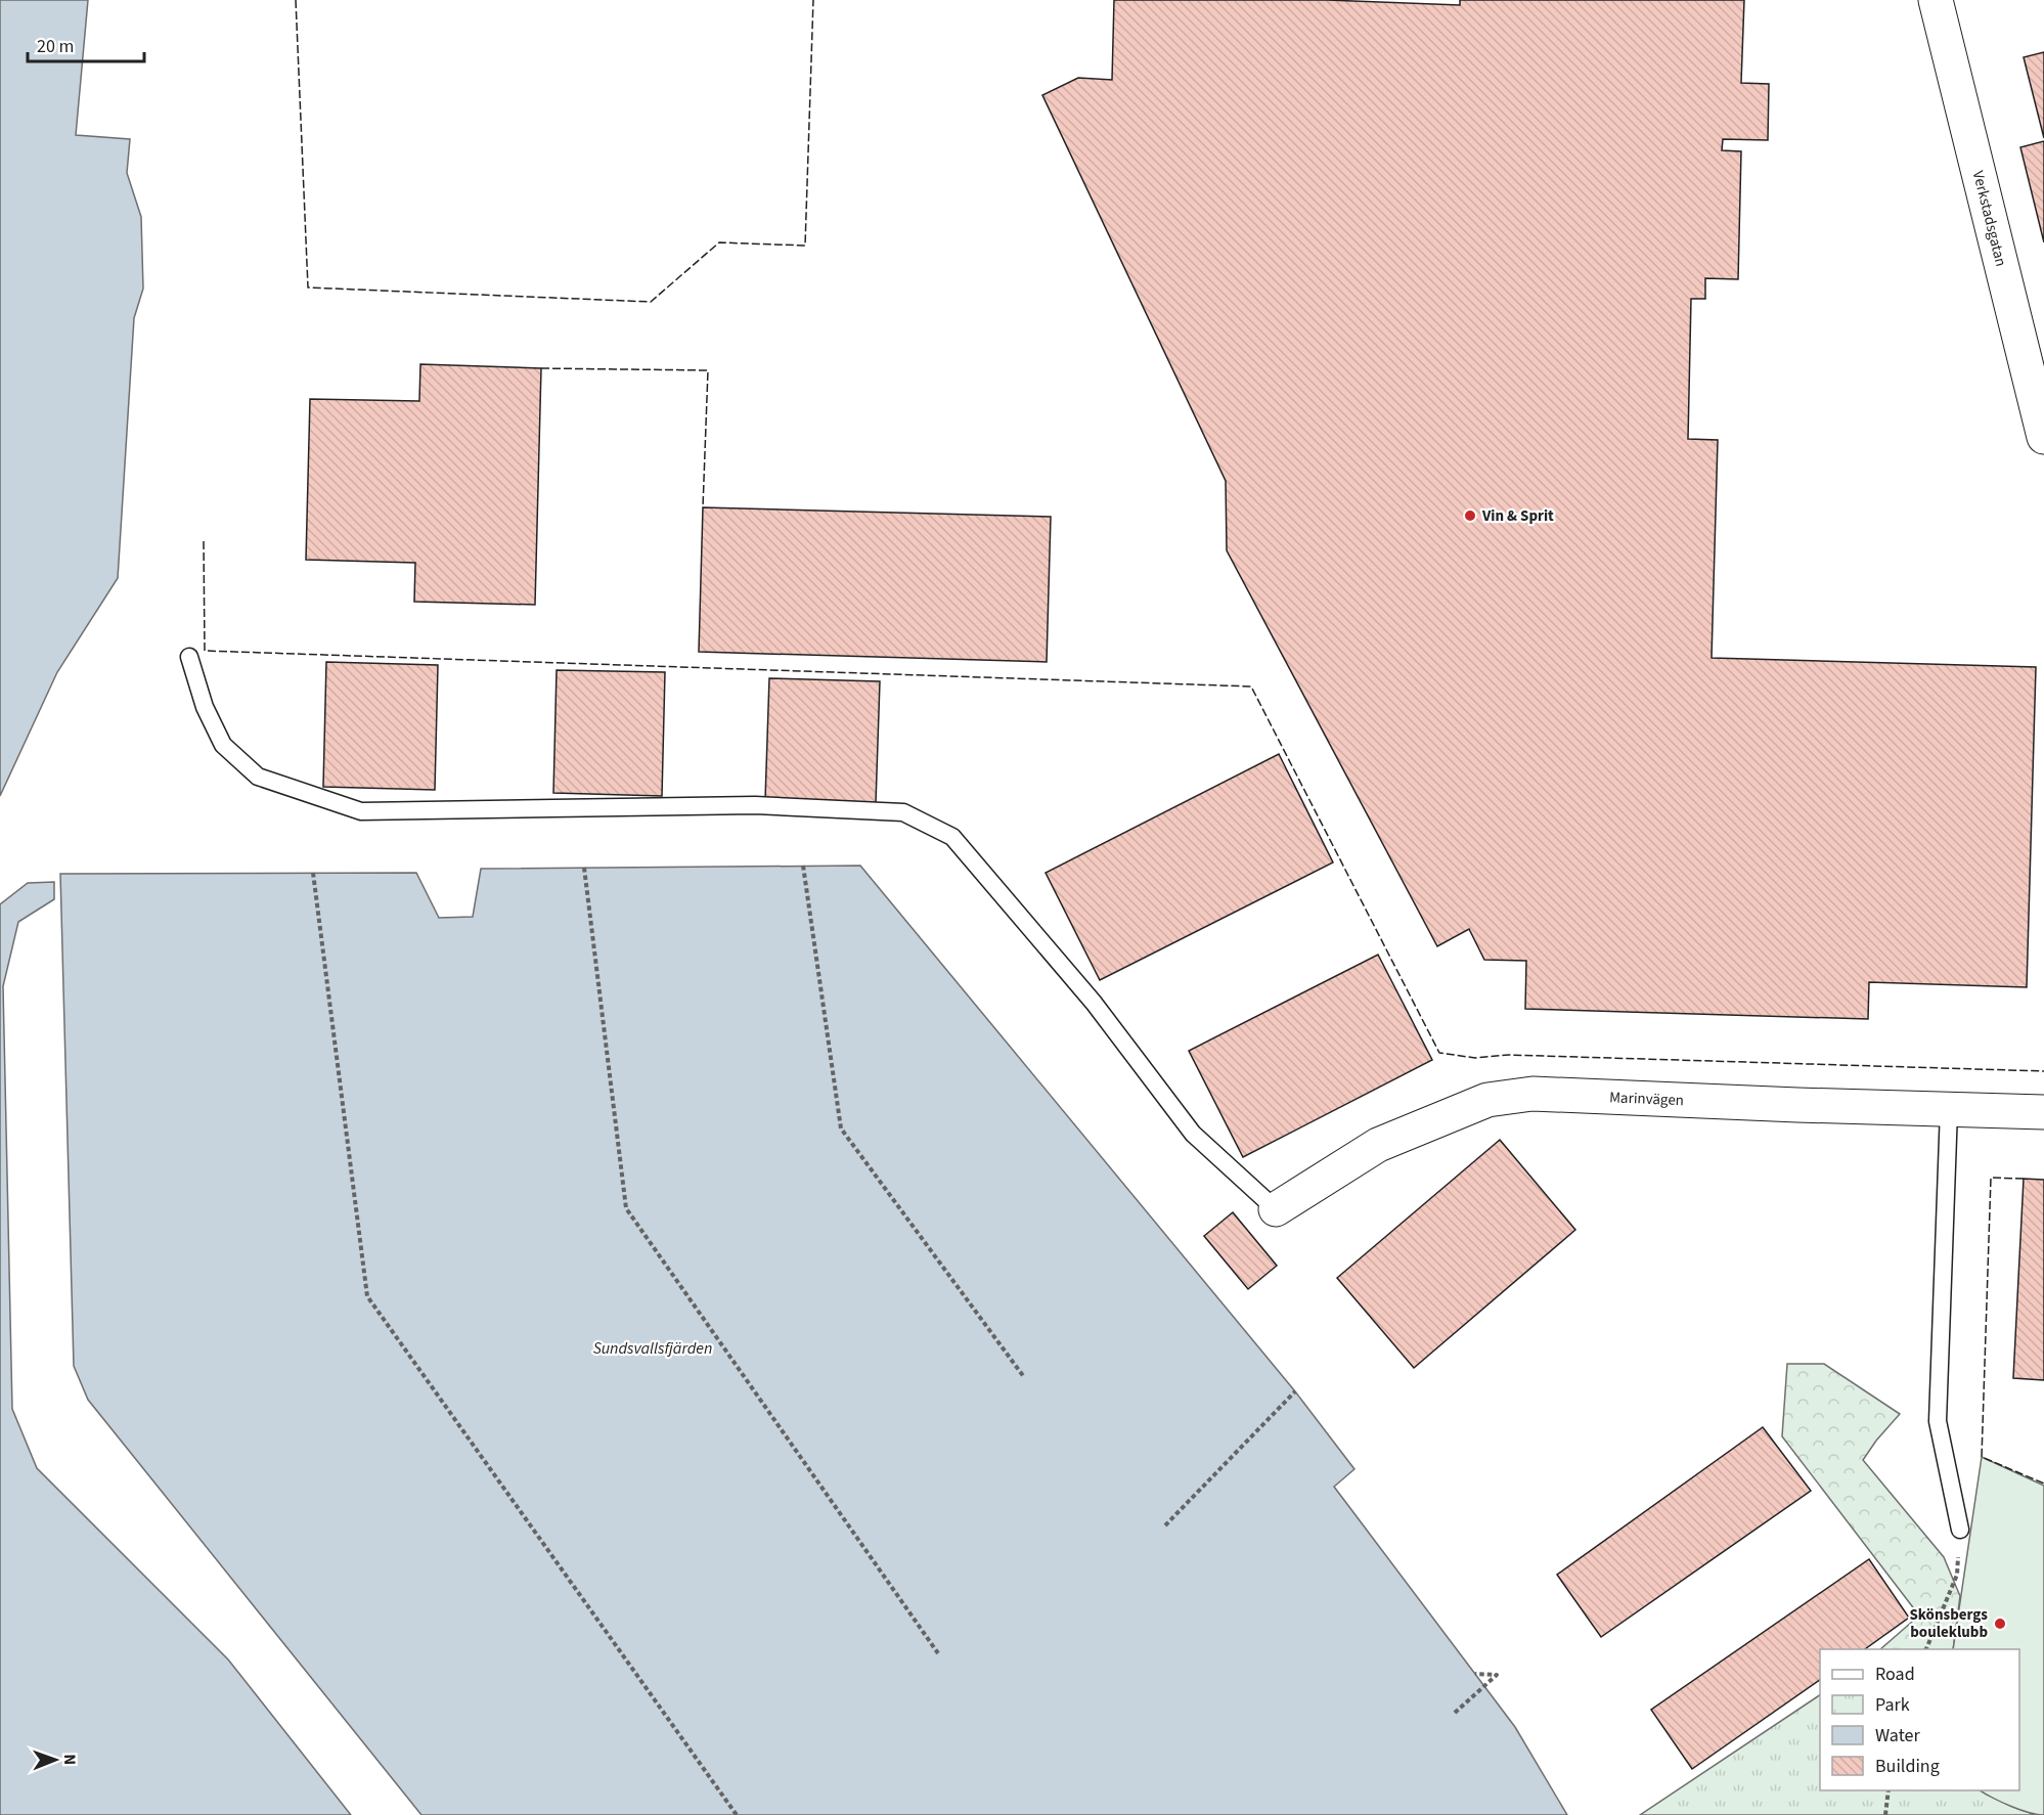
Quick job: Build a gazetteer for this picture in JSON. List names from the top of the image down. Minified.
{"streets":{"street":["Verkstadsgatan","Marinvägen"]},"water":["Sundsvallsfjärden"],"places":["Vin & Sprit","Skönsbergs bouleklubb"],"legend":["Road","Park","Water","Building"],"scale_bar":"20 m","north":"right"}
